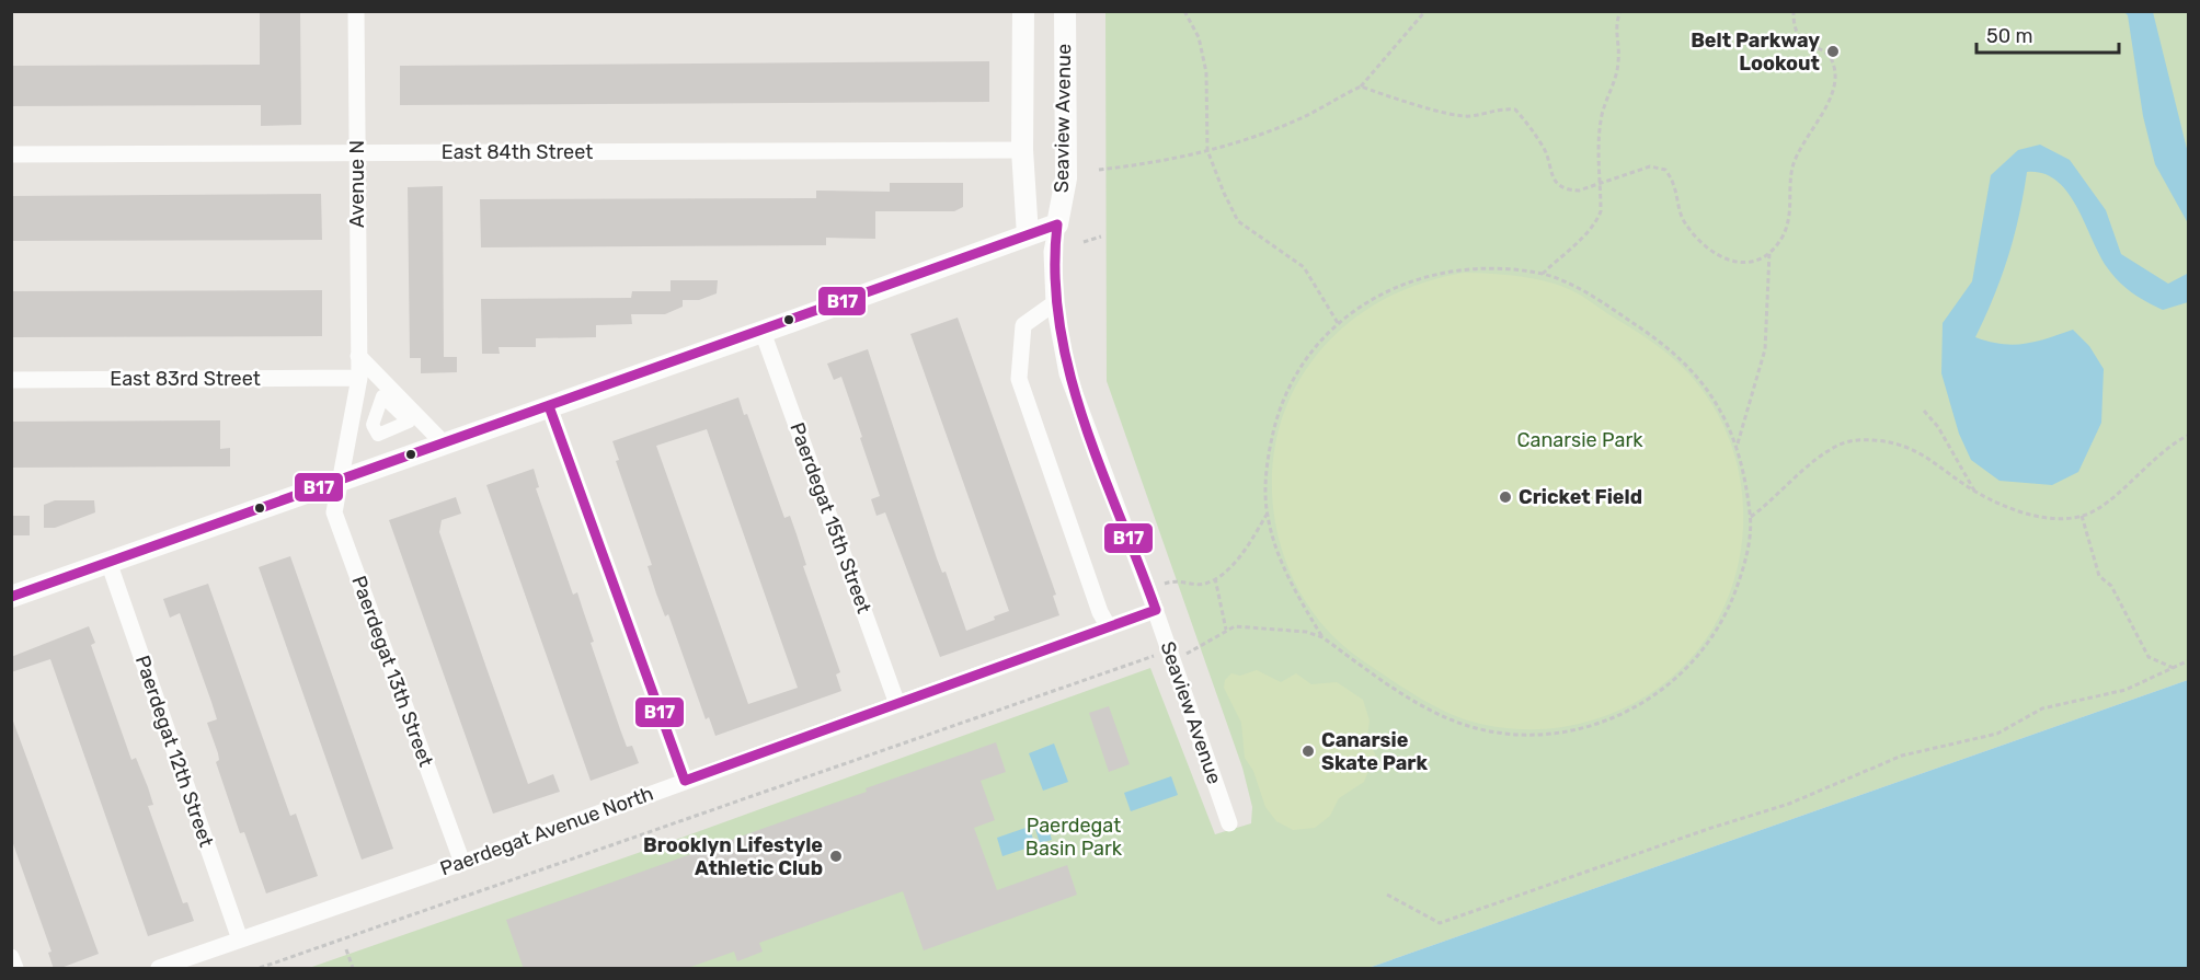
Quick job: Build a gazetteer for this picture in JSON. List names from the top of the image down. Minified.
{"streets":{"street":["Seaview Avenue","East 84th Street","Avenue N","East 83rd Street","Paerdegat 15th Street","Paerdegat 13th Street","Paerdegat 12th Street","Paerdegat Avenue North"]},"crossings":[["Seaview Avenue","East 84th Street"],["Seaview Avenue","Paerdegat Avenue North"],["East 84th Street","Avenue N"],["Avenue N","East 83rd Street"],["Avenue N","Paerdegat 13th Street"],["Paerdegat 15th Street","Paerdegat Avenue North"],["Paerdegat 13th Street","Paerdegat Avenue North"],["Paerdegat 12th Street","Paerdegat Avenue North"]],"parks":["Canarsie Park","Paerdegat Basin Park"],"places":["Belt Parkway Lookout","Cricket Field","Canarsie Skate Park","Brooklyn Lifestyle Athletic Club"],"lines":["transit line B17"],"scale_bar":"50 m"}
